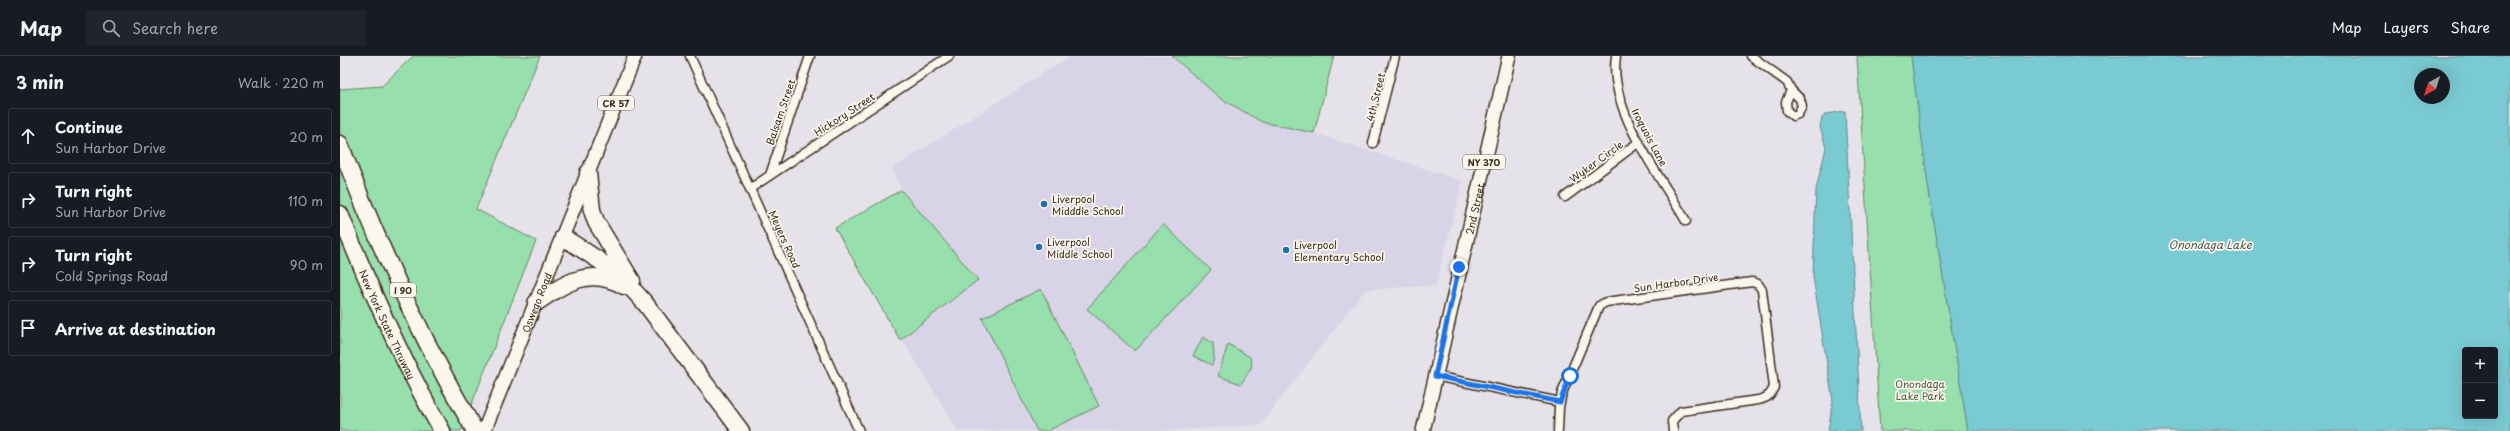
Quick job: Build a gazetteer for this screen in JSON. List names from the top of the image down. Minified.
{"streets":{"highway":["I 90","New York State Thruway"],"main road":["CR 57","NY 370","2nd Street","Oswego Road"],"street":["4th Street","Balsam Street","Hickory Street","Iroquois Lane","Wyker Circle","Meyers Road","Sun Harbor Drive"]},"crossings":[["CR 57","Oswego Road"],["Balsam Street","Hickory Street"],["Hickory Street","Meyers Road"],["Iroquois Lane","Wyker Circle"],["NY 370","2nd Street"]],"water":["Onondaga Lake"],"parks":["Onondaga Lake Park"],"places":["Liverpool Midddle School","Liverpool Middle School","Liverpool Elementary School"],"north":"bottom left","page":{"header":"Map","search":"Search here","nav":["Map","Layers","Share"],"heading":["3 min","Walk · 220 m"],"list":[["Continue","Sun Harbor Drive","20 m"],["Turn right","Sun Harbor Drive","110 m"],["Turn right","Cold Springs Road","90 m"],"Arrive at destination"],"map_buttons":["+","−"]}}
